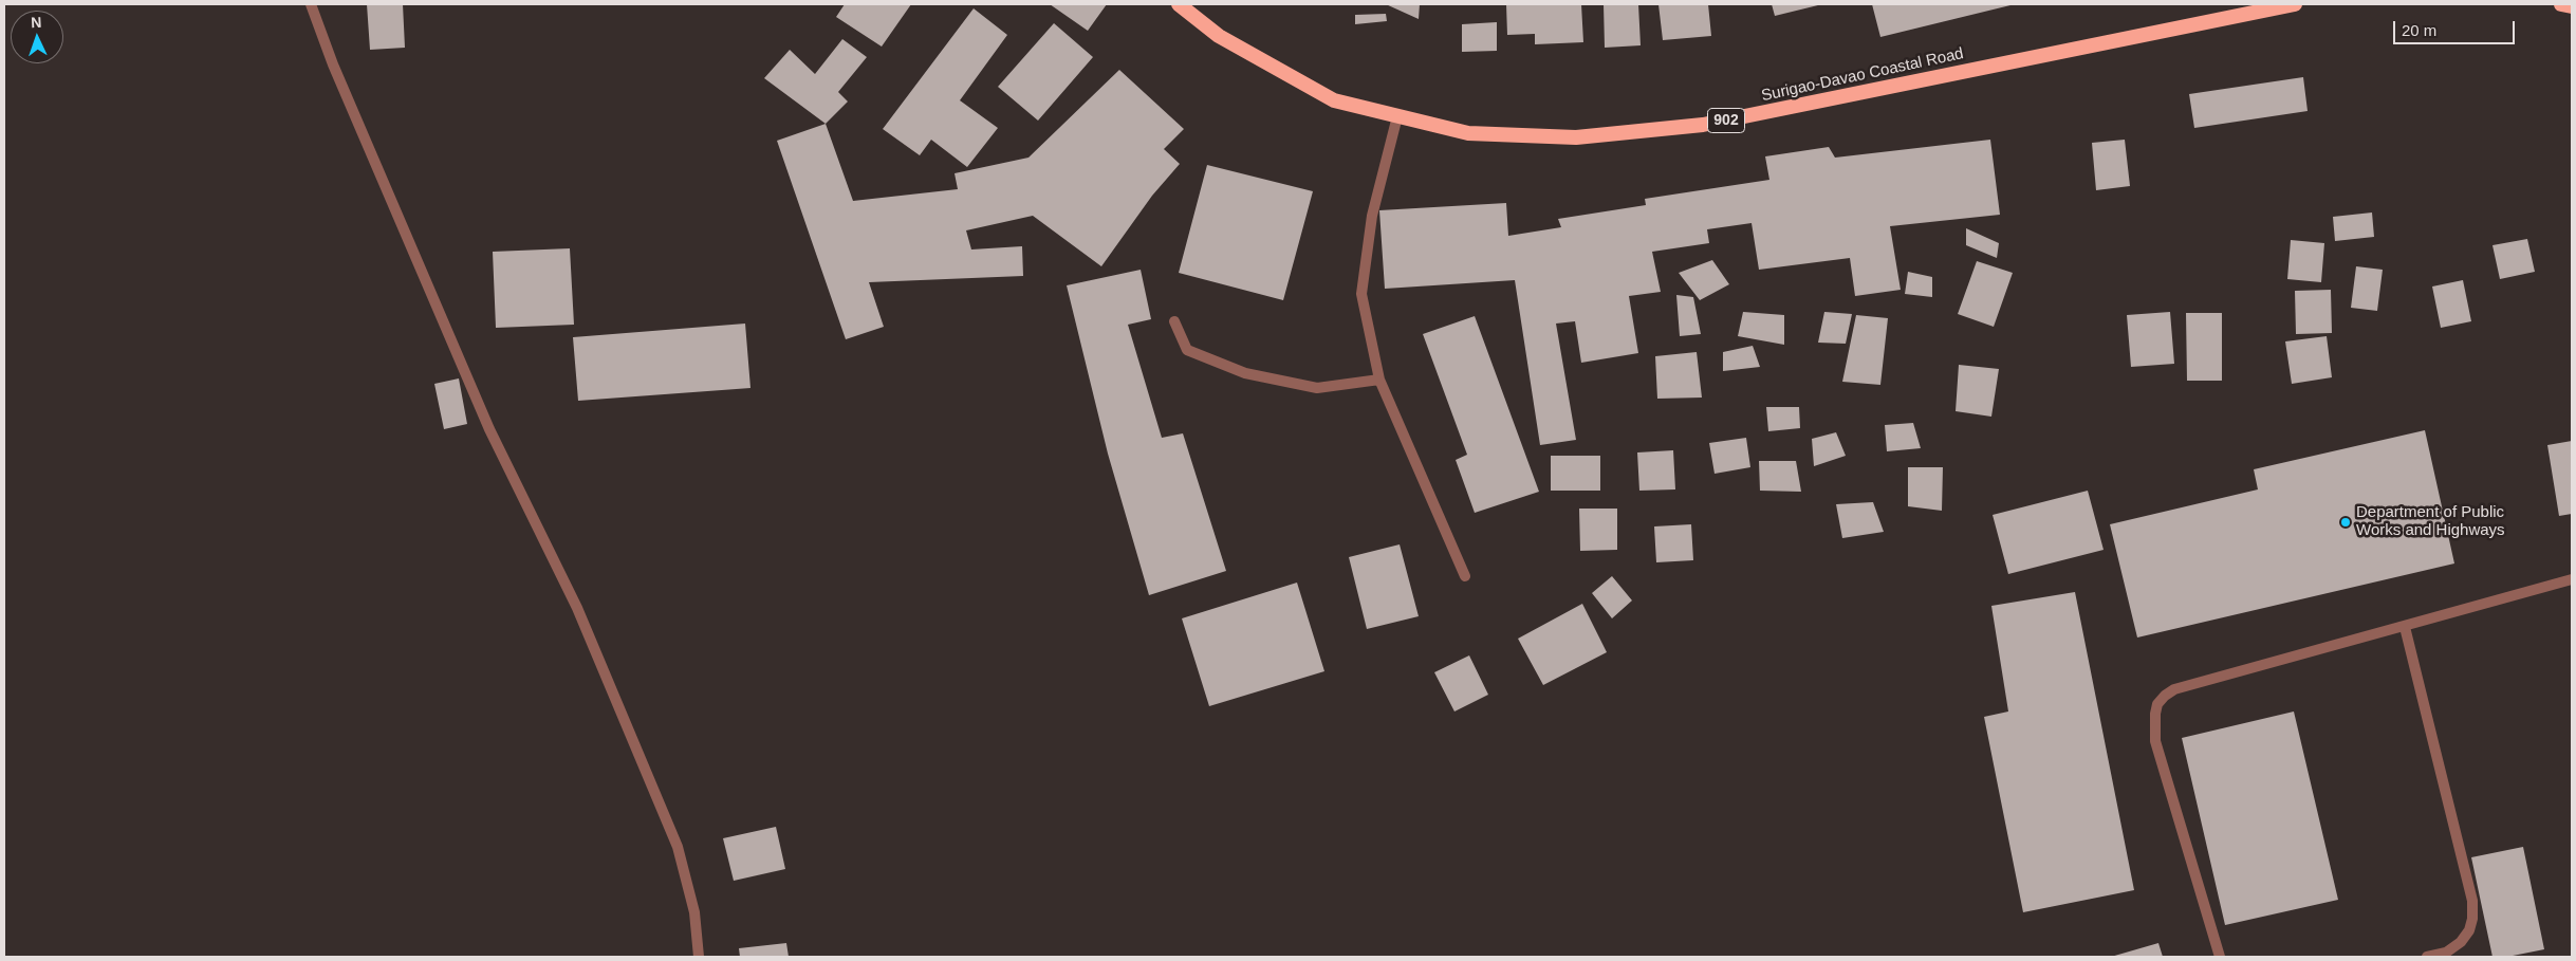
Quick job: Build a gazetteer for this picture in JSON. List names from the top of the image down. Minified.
{"streets":{"highway":["Surigao-Davao Coastal Road","902"]},"places":["Department of Public Works and Highways"],"scale_bar":"20 m","north":"top"}
